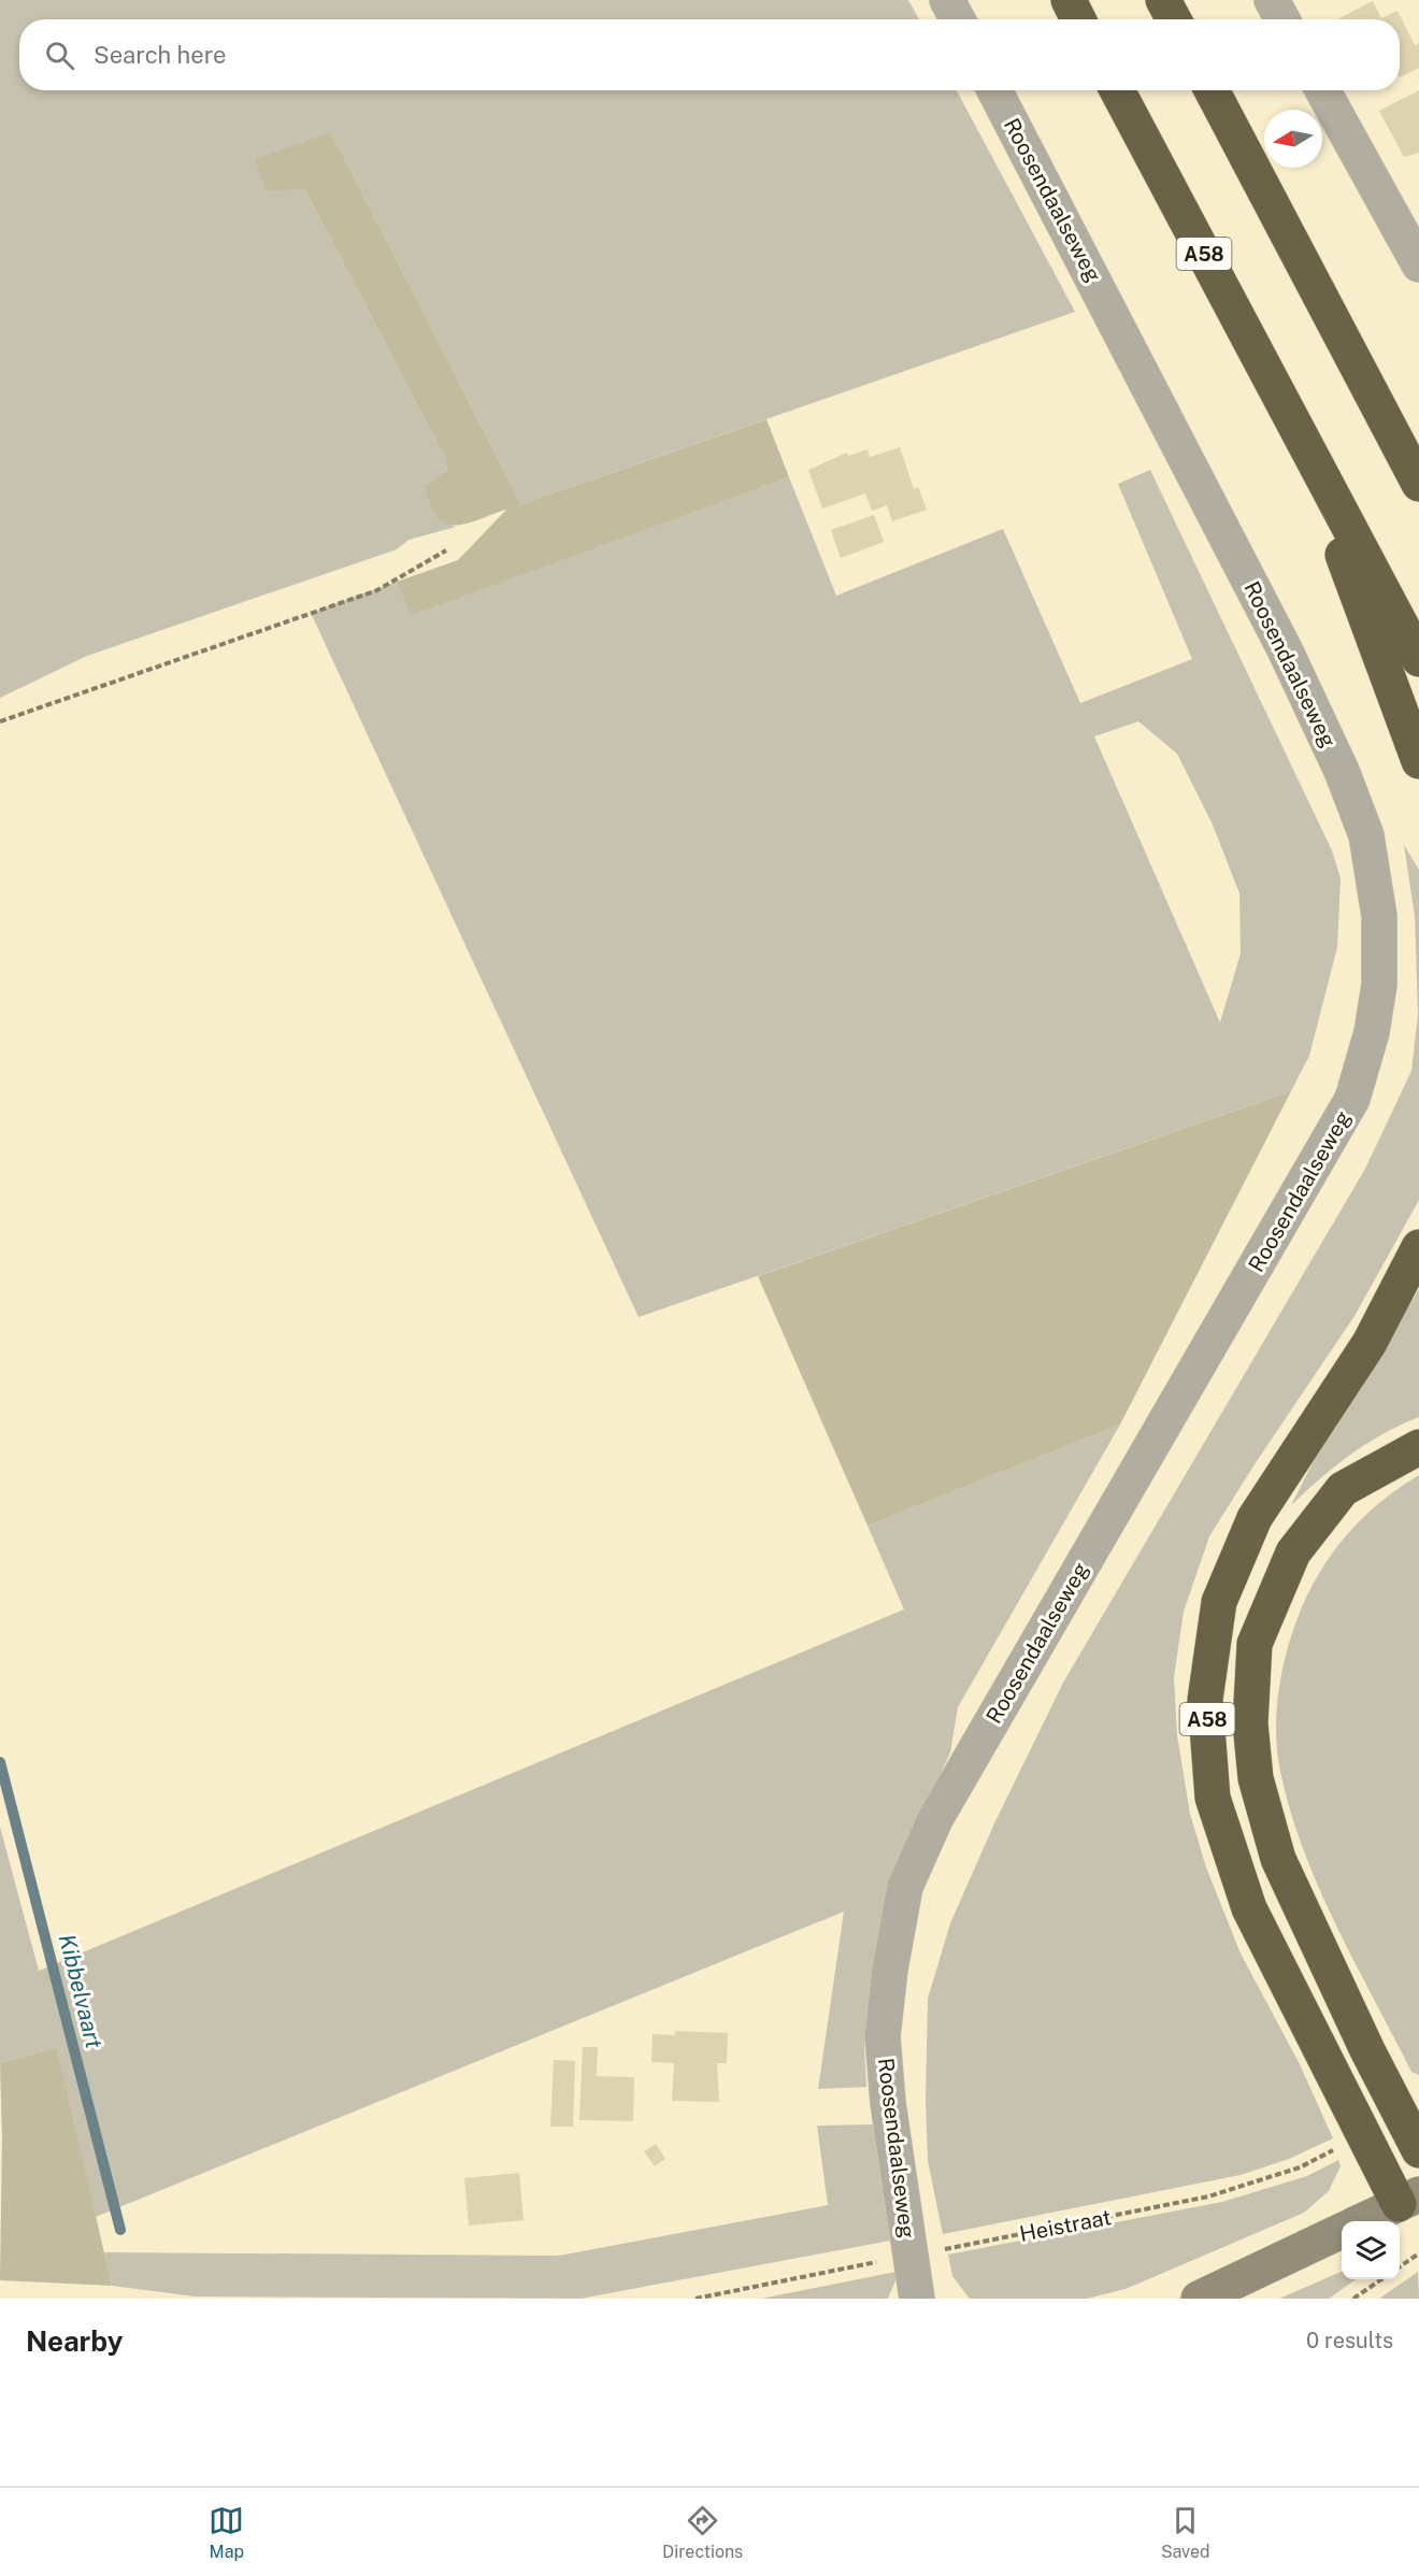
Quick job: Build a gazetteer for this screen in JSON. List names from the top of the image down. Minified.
{"streets":{"highway":["A58"],"street":["Roosendaalseweg"],"path":["Heistraat"]},"crossings":[["Roosendaalseweg","Heistraat"],["A58","Heistraat"]],"water":["Kibbelvaart"],"north":"left","page":{"search":"Search here","heading":["Nearby","0 results"],"nav":["Map","Directions","Saved"]}}
